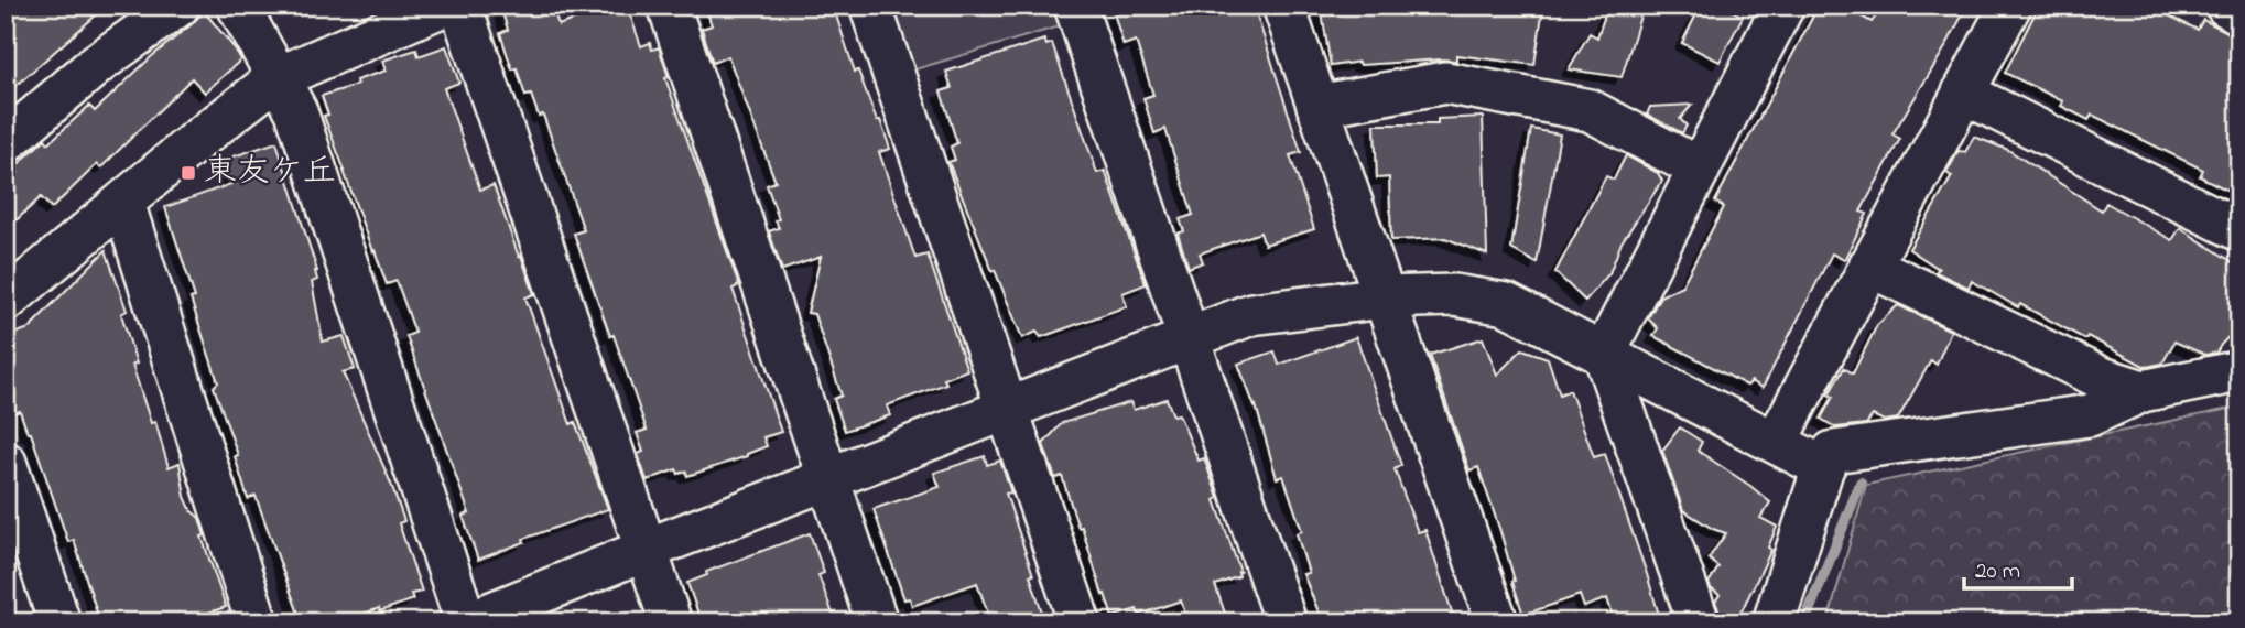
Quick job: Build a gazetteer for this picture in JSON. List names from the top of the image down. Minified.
{"places":{"transit":["東友ケ丘"]},"scale_bar":"20 m"}
